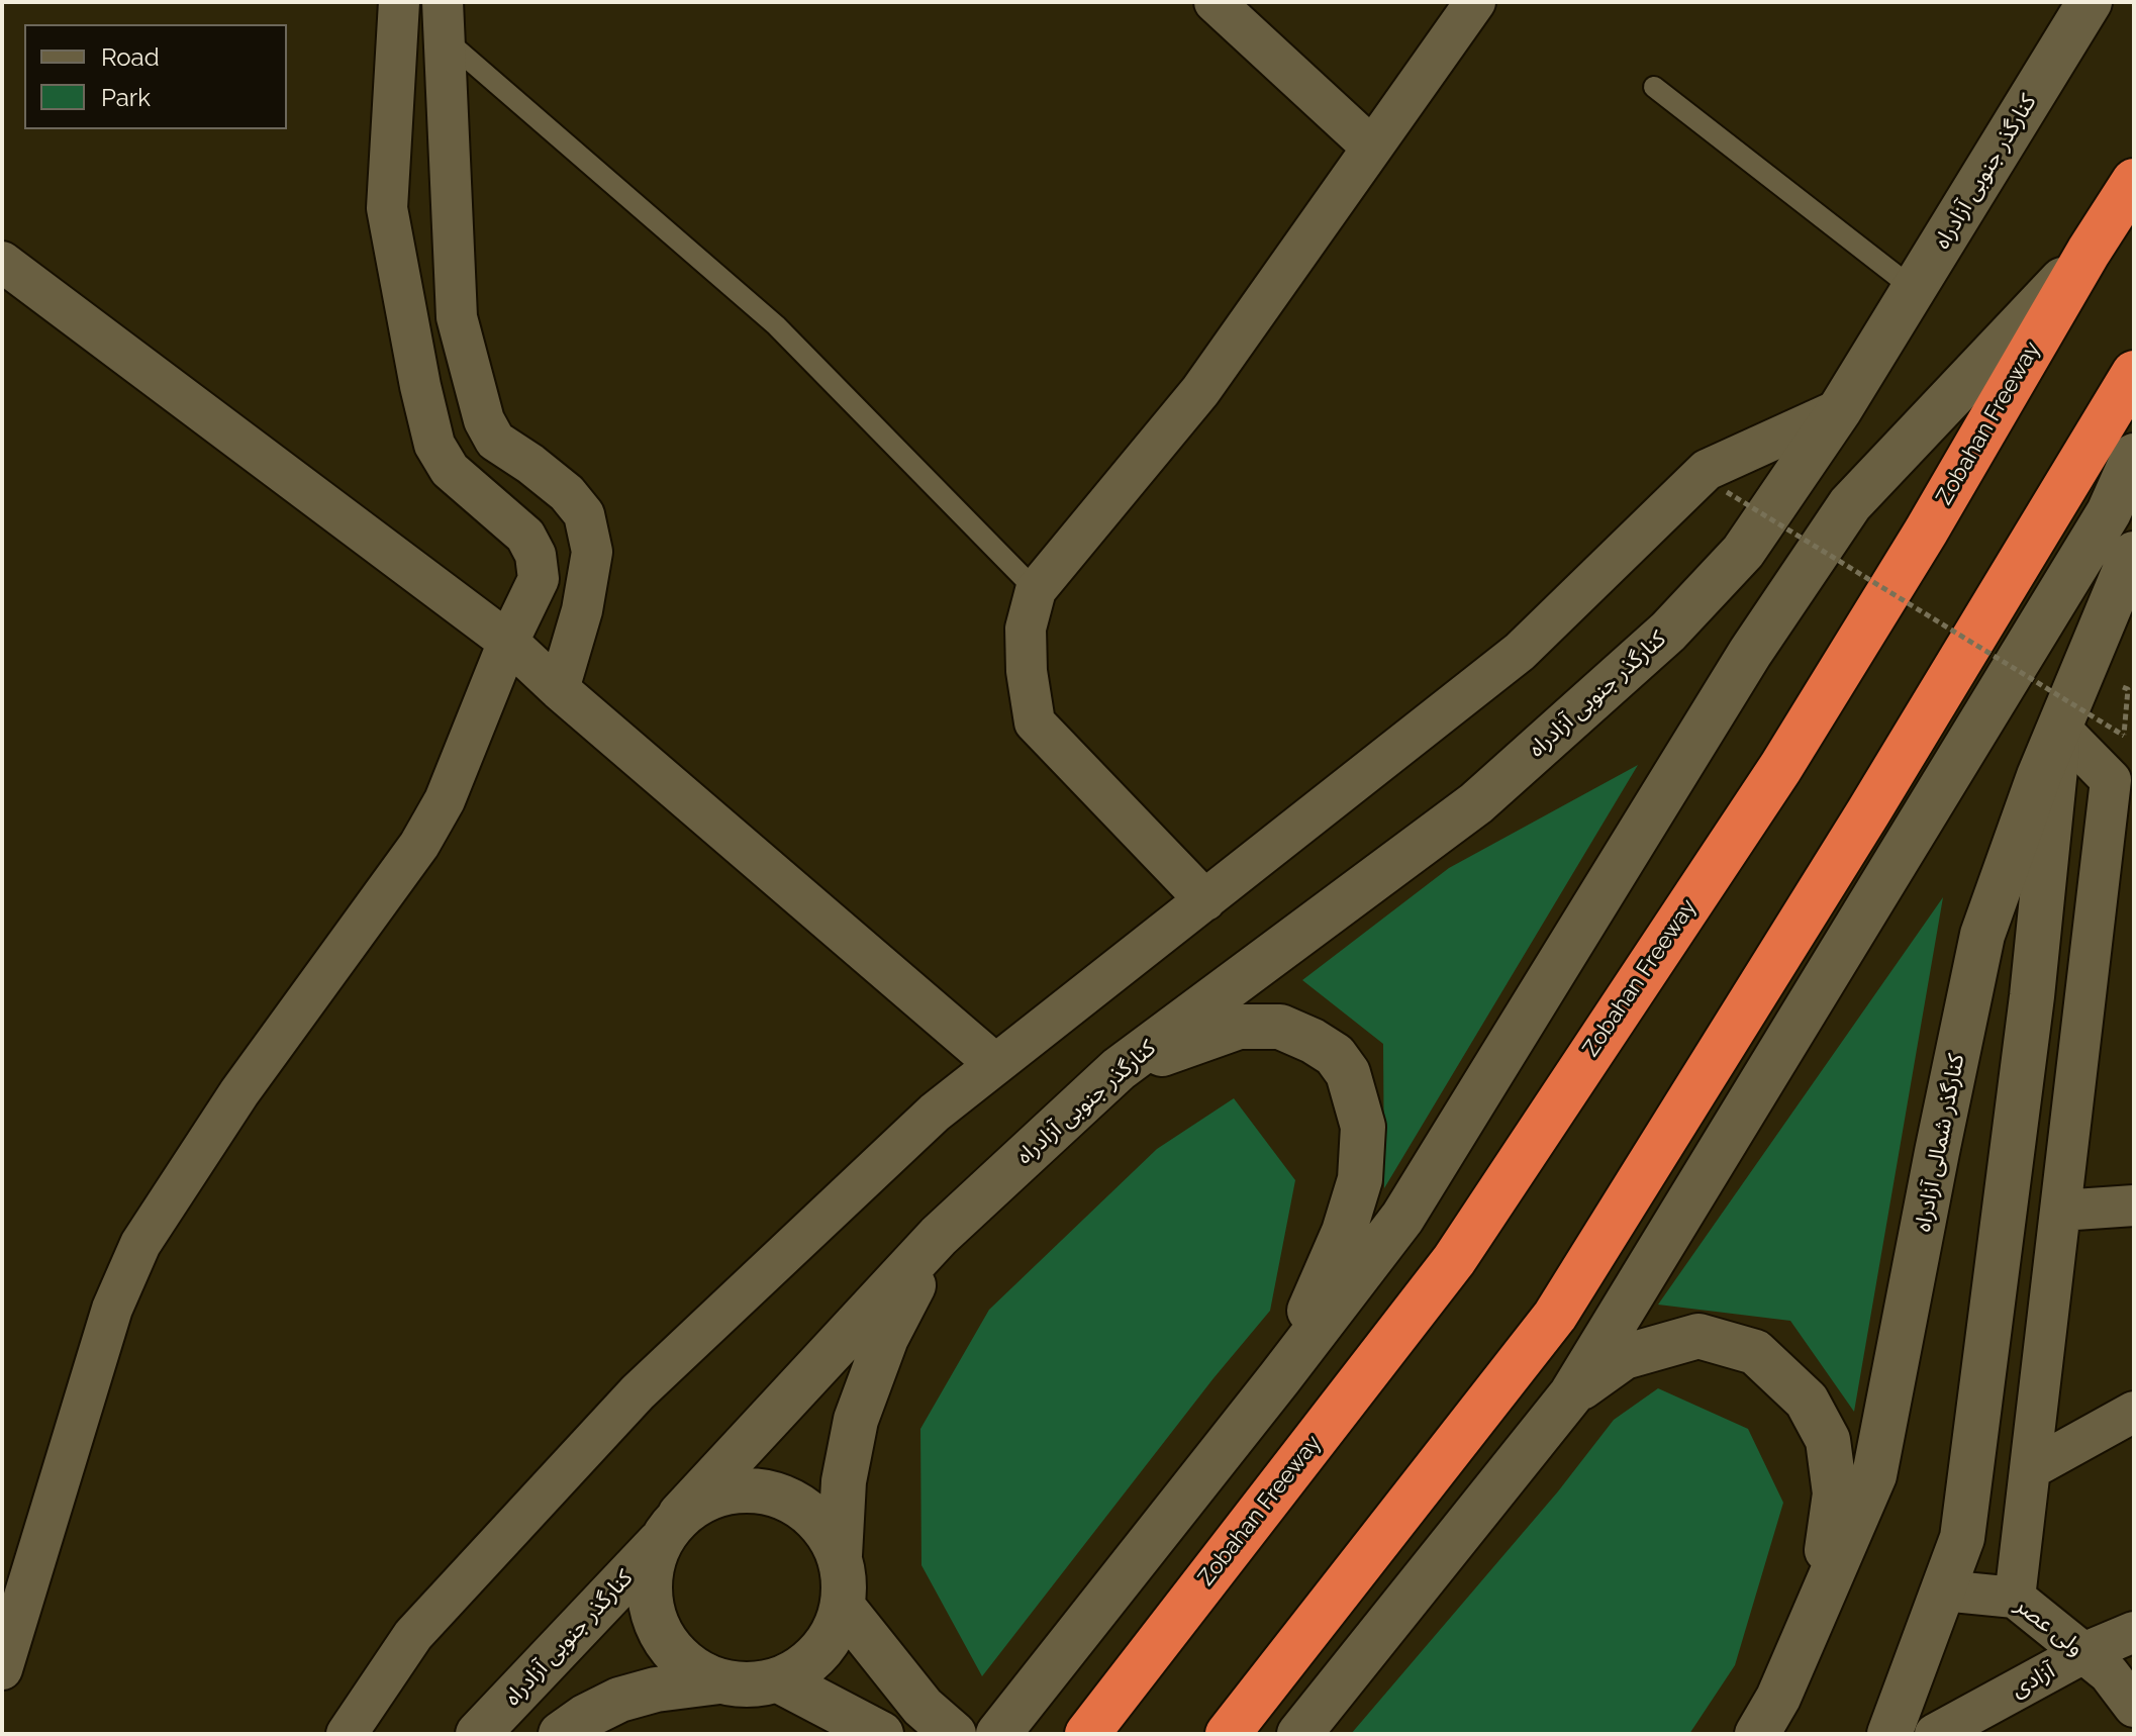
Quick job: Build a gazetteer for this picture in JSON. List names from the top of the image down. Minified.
{"streets":{"highway":["Zobahan Freeway"],"main road":["کنارگذر جنوبی آزادراه","کنارگذر شمالی آزادراه"],"street":["ولی عصر","آزادی"]},"crossings":[["ولی عصر","آزادی"]],"legend":["Road","Park"]}
